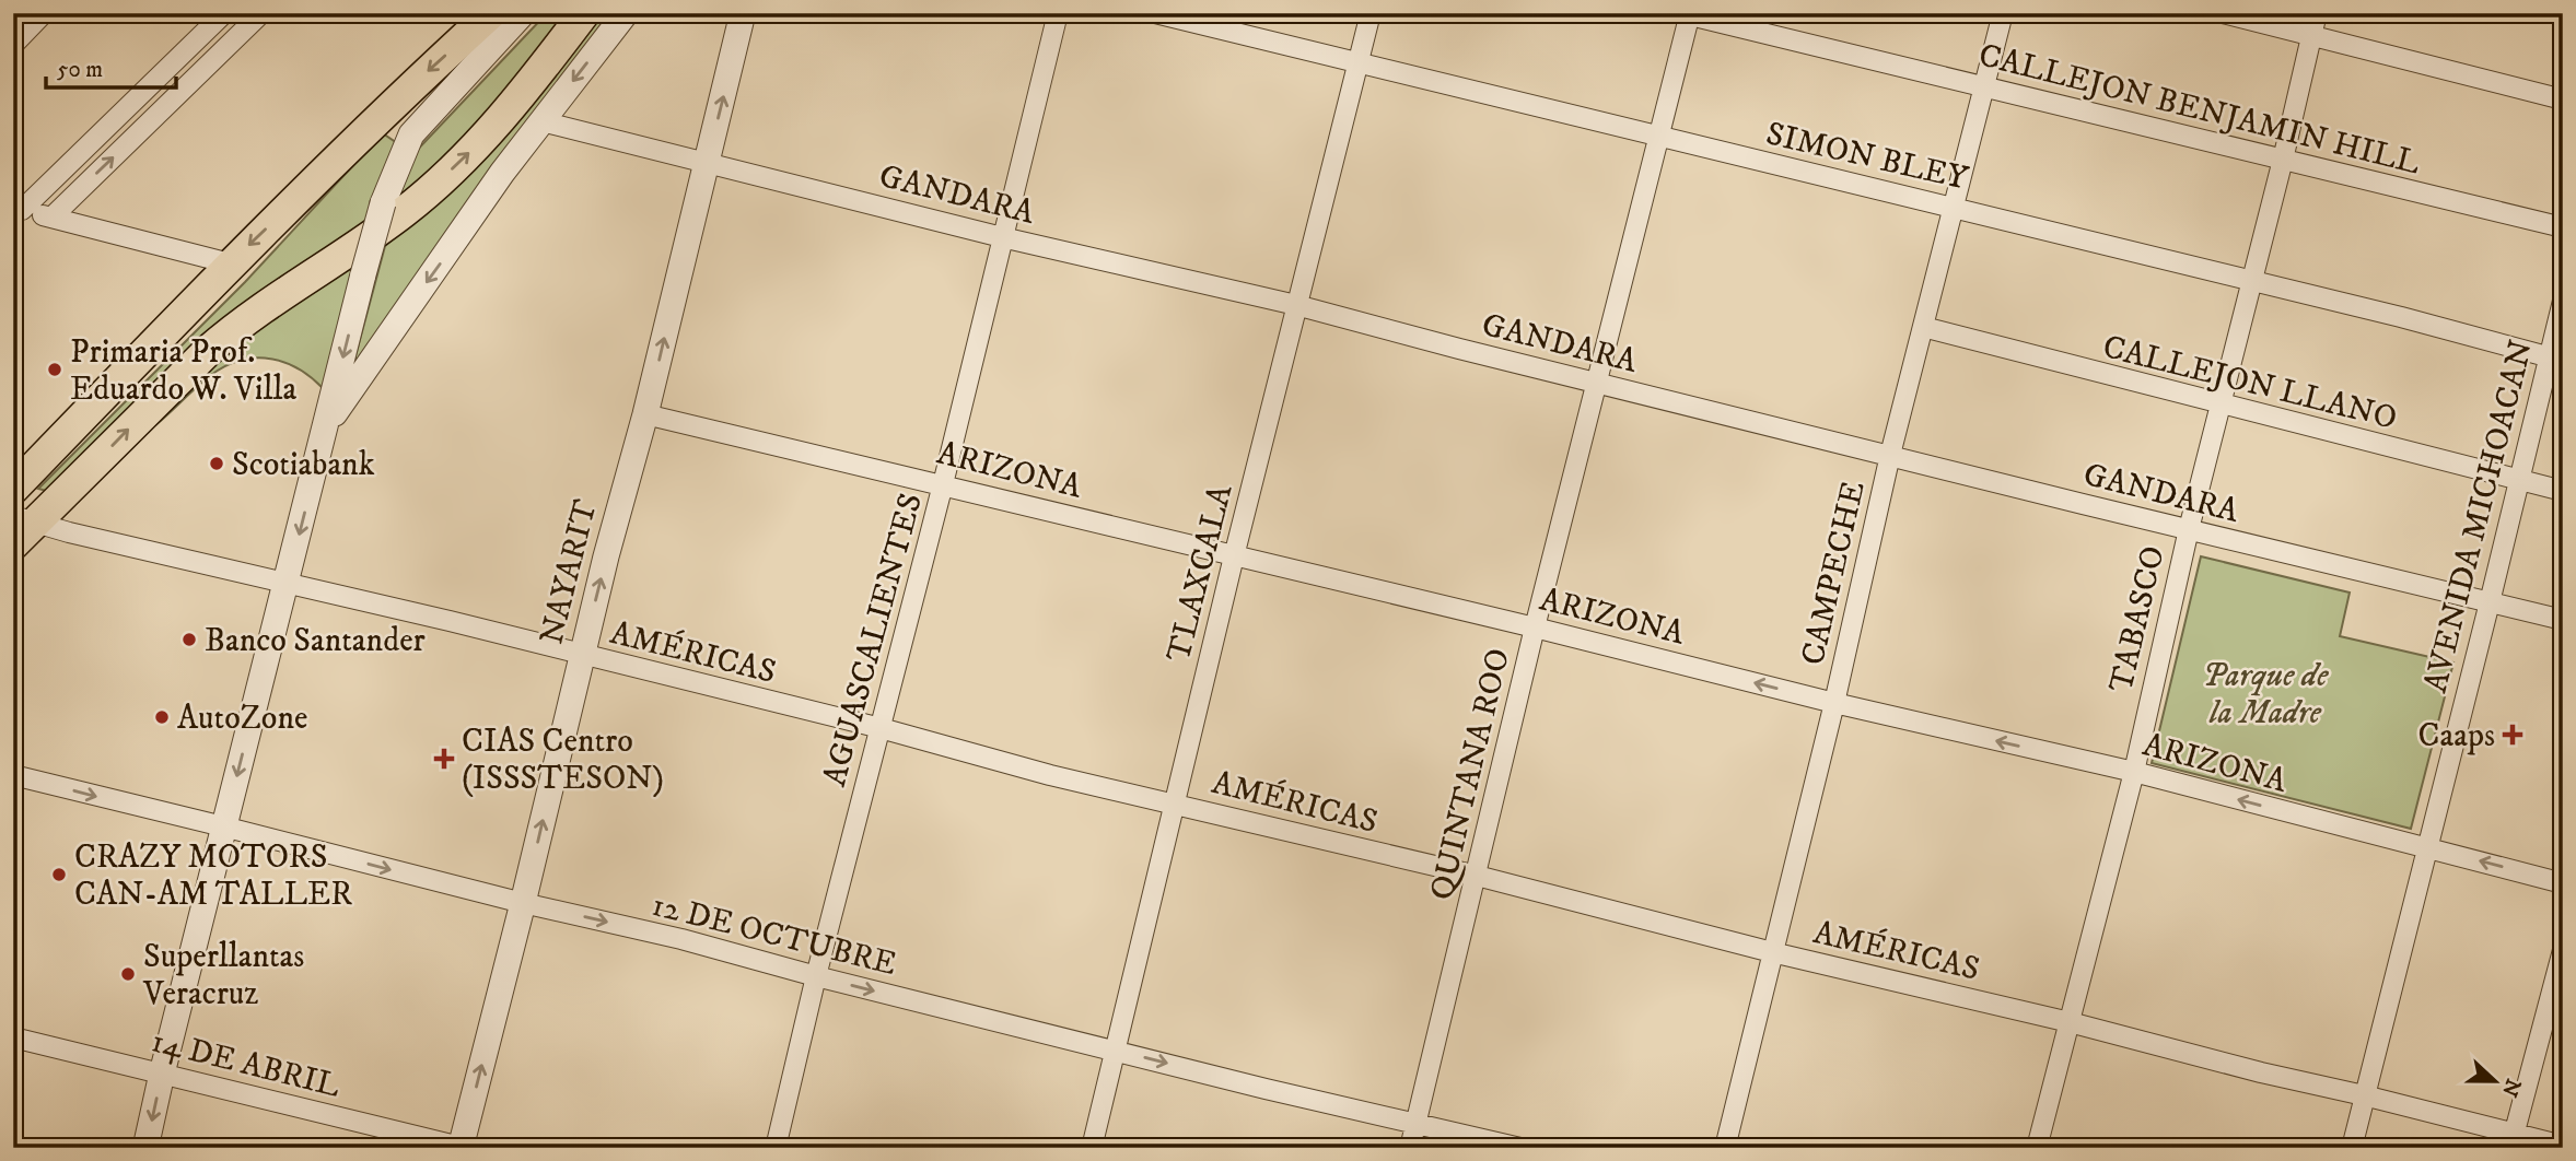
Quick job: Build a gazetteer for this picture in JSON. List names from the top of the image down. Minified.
{"streets":{"street":["CALLEJON BENJAMIN HILL","SIMON BLEY","GANDARA","CALLEJON LLANO","ARIZONA","AVENIDA MICHOACAN","NAYARIT","TLAXCALA","CAMPECHE","TABASCO","AGUASCALIENTES","AMÉRICAS","QUINTANA ROO","12 DE OCTUBRE","14 DE ABRIL"]},"crossings":[["CALLEJON BENJAMIN HILL","CAMPECHE"],["CALLEJON BENJAMIN HILL","TABASCO"],["CALLEJON BENJAMIN HILL","QUINTANA ROO"],["SIMON BLEY","AVENIDA MICHOACAN"],["SIMON BLEY","TLAXCALA"],["SIMON BLEY","CAMPECHE"],["SIMON BLEY","TABASCO"],["SIMON BLEY","QUINTANA ROO"],["GANDARA","AVENIDA MICHOACAN"],["GANDARA","NAYARIT"],["GANDARA","TLAXCALA"],["GANDARA","CAMPECHE"],["GANDARA","TABASCO"],["GANDARA","AGUASCALIENTES"],["GANDARA","QUINTANA ROO"],["CALLEJON LLANO","AVENIDA MICHOACAN"],["CALLEJON LLANO","CAMPECHE"],["CALLEJON LLANO","TABASCO"],["ARIZONA","AVENIDA MICHOACAN"],["ARIZONA","NAYARIT"],["ARIZONA","TLAXCALA"],["ARIZONA","CAMPECHE"],["ARIZONA","TABASCO"],["ARIZONA","AGUASCALIENTES"],["ARIZONA","QUINTANA ROO"],["AVENIDA MICHOACAN","AMÉRICAS"],["NAYARIT","AMÉRICAS"],["NAYARIT","12 DE OCTUBRE"],["NAYARIT","14 DE ABRIL"],["TLAXCALA","AMÉRICAS"],["TLAXCALA","12 DE OCTUBRE"],["CAMPECHE","AMÉRICAS"],["TABASCO","AMÉRICAS"],["AGUASCALIENTES","AMÉRICAS"],["AGUASCALIENTES","12 DE OCTUBRE"],["AMÉRICAS","QUINTANA ROO"],["QUINTANA ROO","12 DE OCTUBRE"]],"one_way":["ARIZONA","NAYARIT","12 DE OCTUBRE"],"parks":["Parque de la Madre"],"places":{"other":["Primaria Prof. Eduardo W. Villa","Scotiabank","Banco Santander","AutoZone","CRAZY MOTORS CAN-AM TALLER","Superllantas Veracruz"],"health":["Caaps","CIAS Centro (ISSSTESON)"]},"scale_bar":"50 m","north":"right"}
